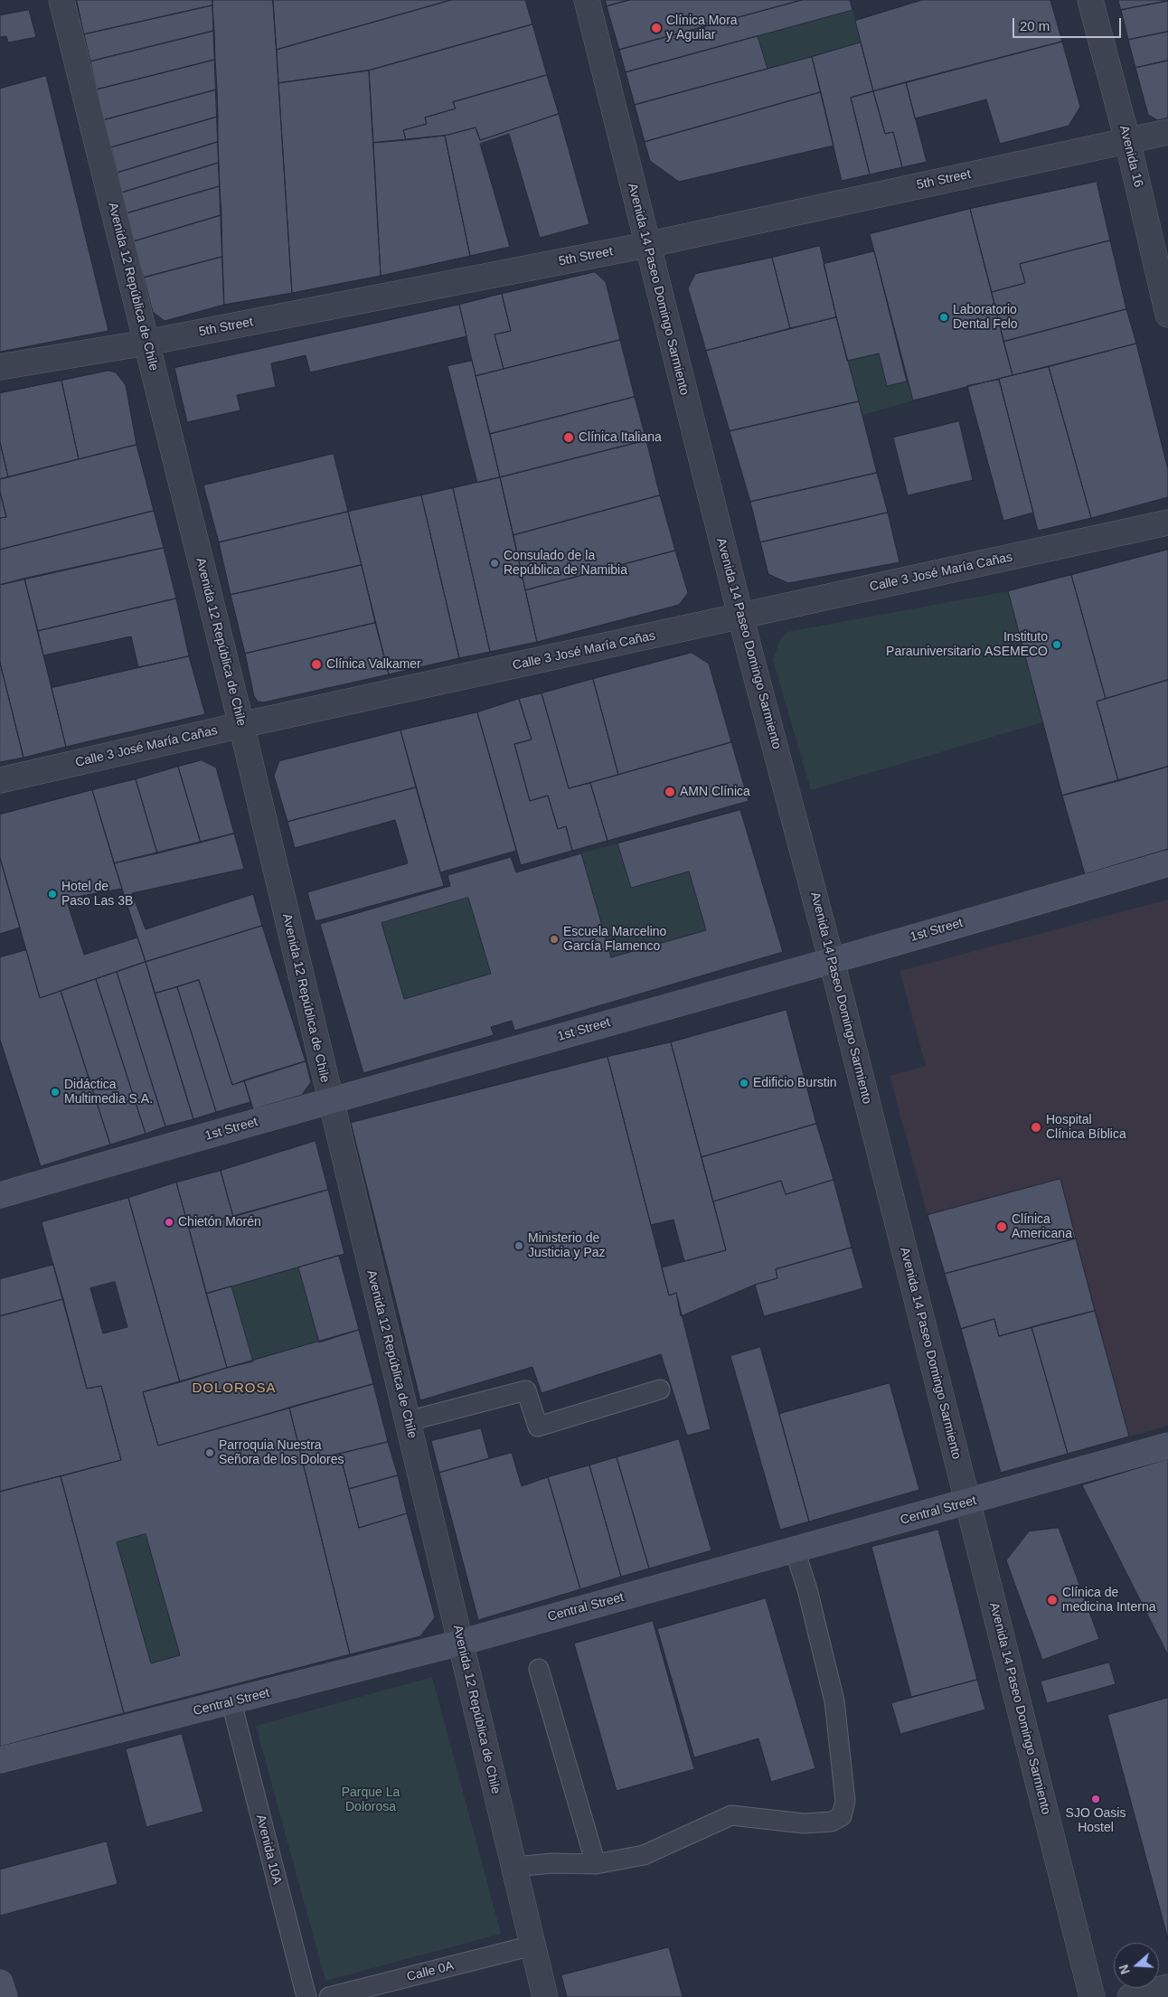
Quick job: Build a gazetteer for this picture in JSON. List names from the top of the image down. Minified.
{"streets":{"street":["Avenida 16","5th Street","Avenida 12 República de Chile","Avenida 14 Paseo Domingo Sarmiento","Calle 3 José María Cañas","1st Street","Central Street"],"lane":["Avenida 10A","Calle 0A"]},"crossings":[["Avenida 16","5th Street"],["5th Street","Avenida 12 República de Chile"],["5th Street","Avenida 14 Paseo Domingo Sarmiento"],["Avenida 12 República de Chile","Calle 3 José María Cañas"],["Avenida 12 República de Chile","1st Street"],["Avenida 12 República de Chile","Central Street"],["Avenida 12 República de Chile","Calle 0A"],["Avenida 14 Paseo Domingo Sarmiento","Calle 3 José María Cañas"],["Avenida 14 Paseo Domingo Sarmiento","1st Street"],["Avenida 14 Paseo Domingo Sarmiento","Central Street"],["Central Street","Avenida 10A"]],"districts":["DOLOROSA"],"parks":["Parque La Dolorosa"],"places":["Clínica Mora y Aguilar","Laboratorio Dental Felo","Clínica Italiana","Consulado de la República de Namibia","Instituto Parauniversitario ASEMECO","Clínica Valkamer","AMN Clínica","Hotel de Paso Las 3B","Escuela Marcelino García Flamenco","Edificio Burstin","Didáctica Multimedia S.A.","Hospital Clínica Bíblica","Chietón Morén","Clínica Americana","Ministerio de Justicia y Paz","Parroquia Nuestra Señora de los Dolores","Clínica de medicina Interna","SJO Oasis Hostel"],"scale_bar":"20 m","north":"left"}
